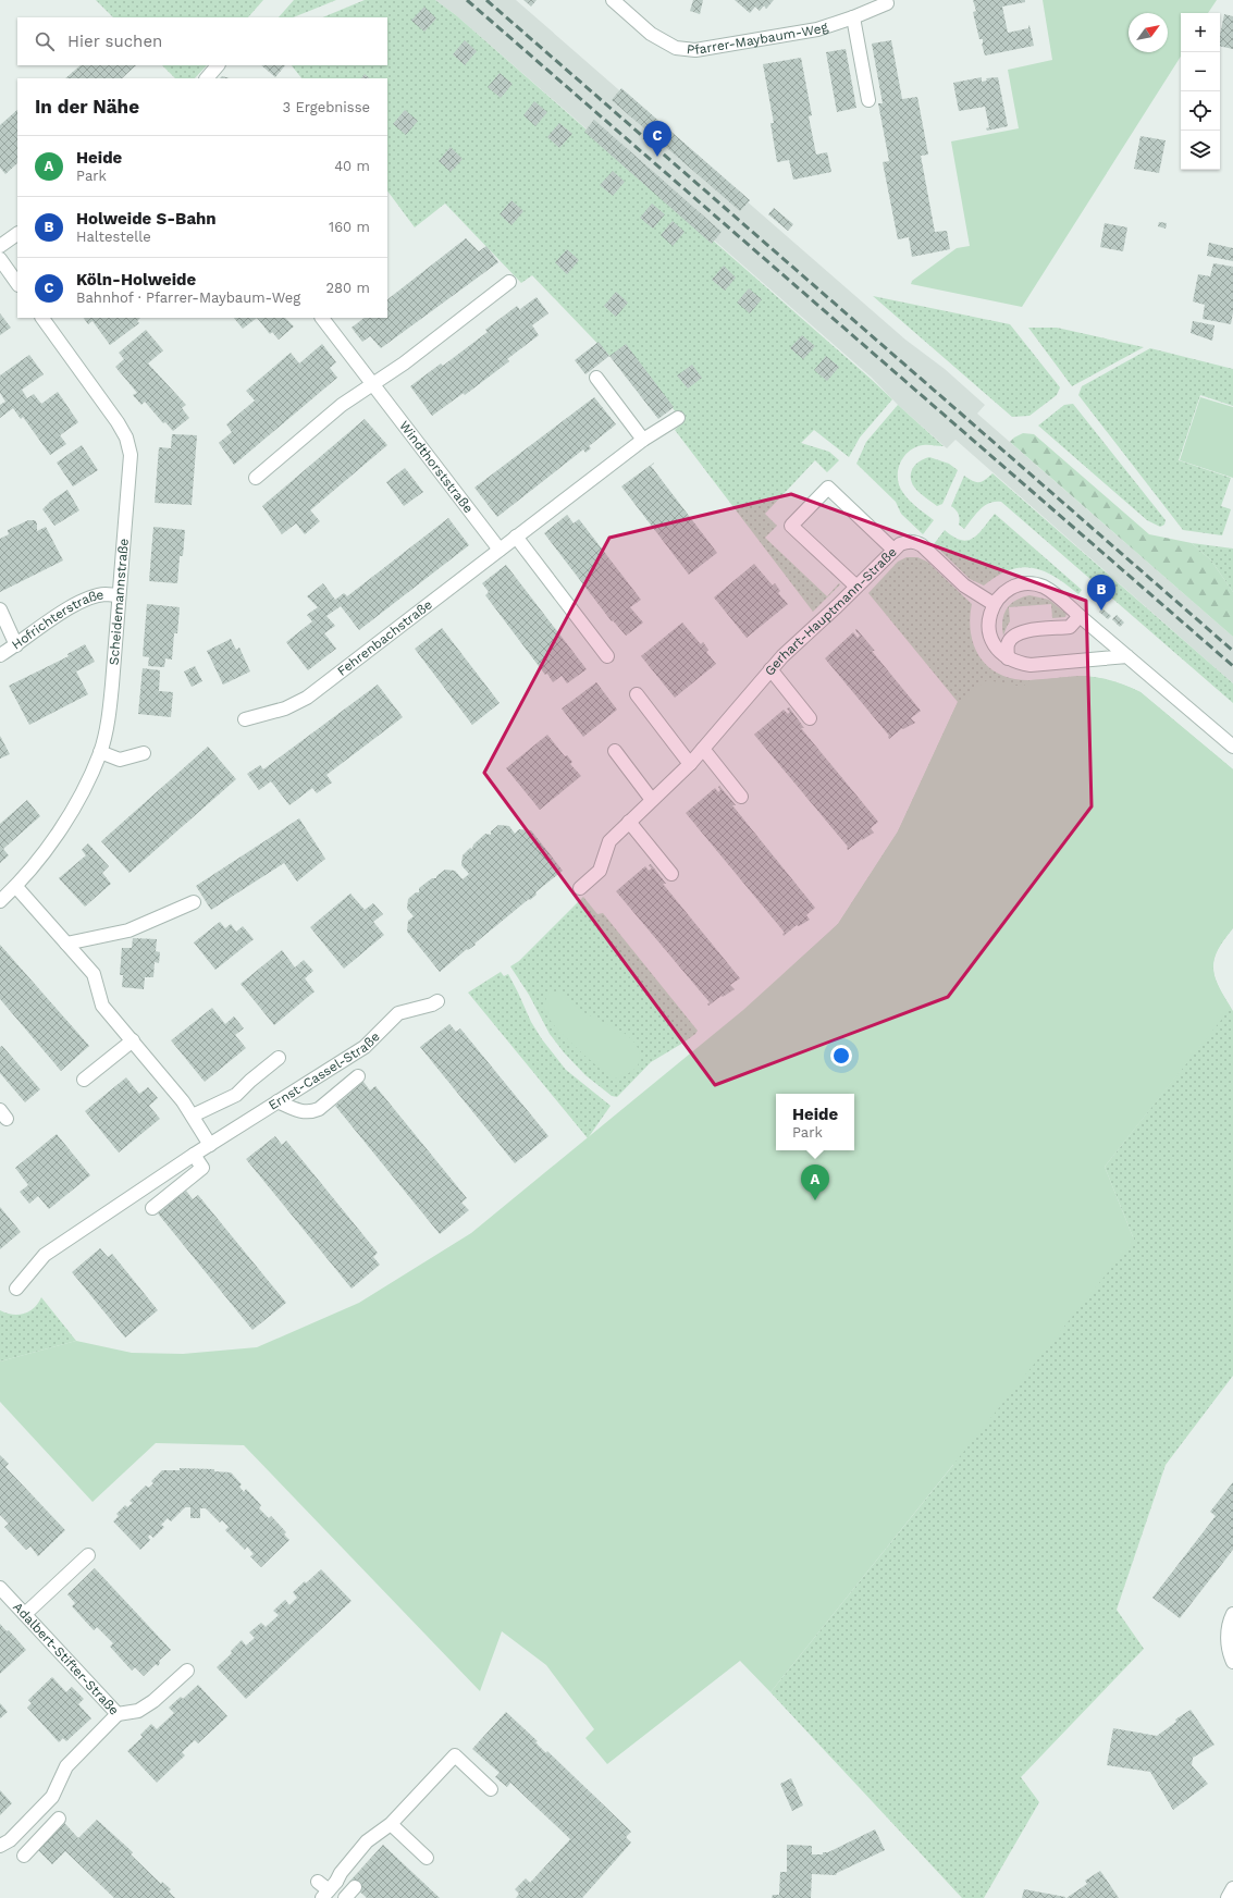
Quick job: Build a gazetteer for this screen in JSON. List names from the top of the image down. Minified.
{"streets":{"street":["Pfarrer-Maybaum-Weg","Windthorststraße","Scheidemannstraße","Gerhart-Hauptmann-Straße","Hofrichterstraße","Fehrenbachstraße","Ernst-Cassel-Straße","Adalbert-Stifter-Straße"]},"crossings":[["Windthorststraße","Fehrenbachstraße"],["Scheidemannstraße","Hofrichterstraße"]],"north":"top right","page":{"map_buttons":["+","−"],"search":"Hier suchen","heading":["In der Nähe","3 Ergebnisse"],"pins":["C","B","A"],"list":[{"mark":"A","name":"Heide","note":"Park","value":"40 m"},{"mark":"B","name":"Holweide S-Bahn","note":"Haltestelle","value":"160 m"},{"mark":"C","name":"Köln-Holweide","note":"Bahnhof · Pfarrer-Maybaum-Weg","value":"280 m"}],"popup":["Heide","Park"]}}
